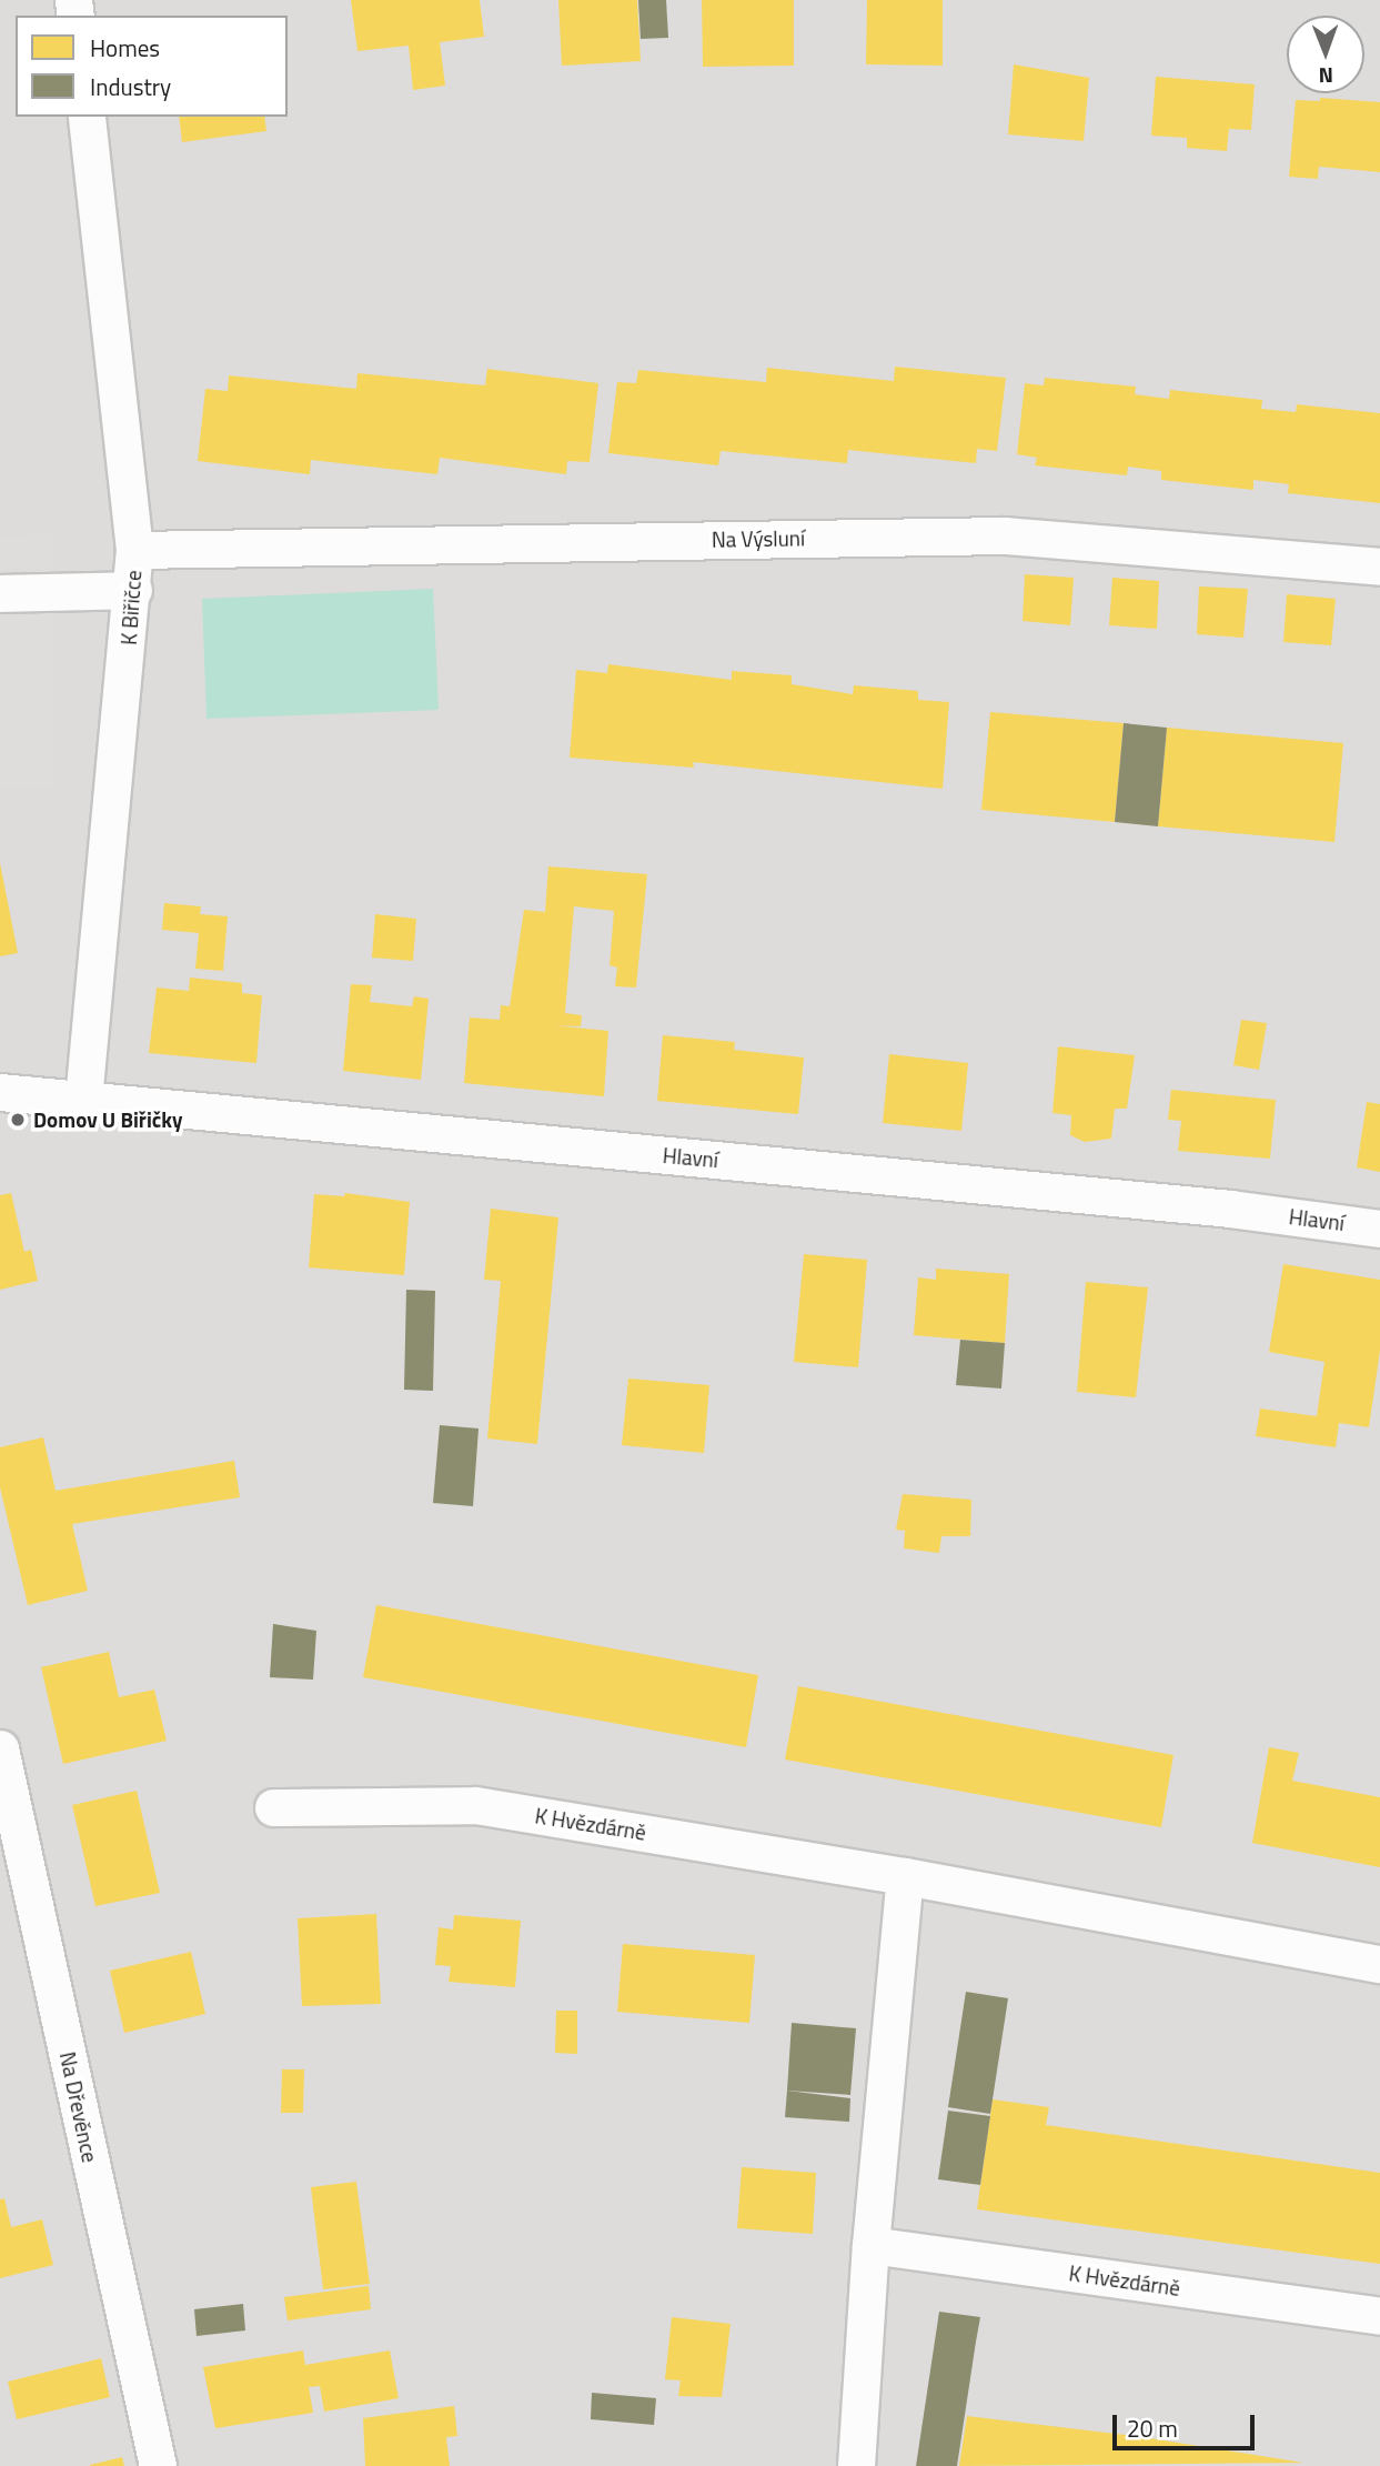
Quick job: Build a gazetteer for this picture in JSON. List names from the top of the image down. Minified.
{"streets":{"street":["Na Výsluní","K Biřičce","Hlavní","K Hvězdárně","Na Dřevěnce"]},"crossings":[["Na Výsluní","K Biřičce"],["K Biřičce","Hlavní"]],"places":["Domov U Biřičky"],"legend":["Homes","Industry"],"scale_bar":"20 m","north":"bottom"}
